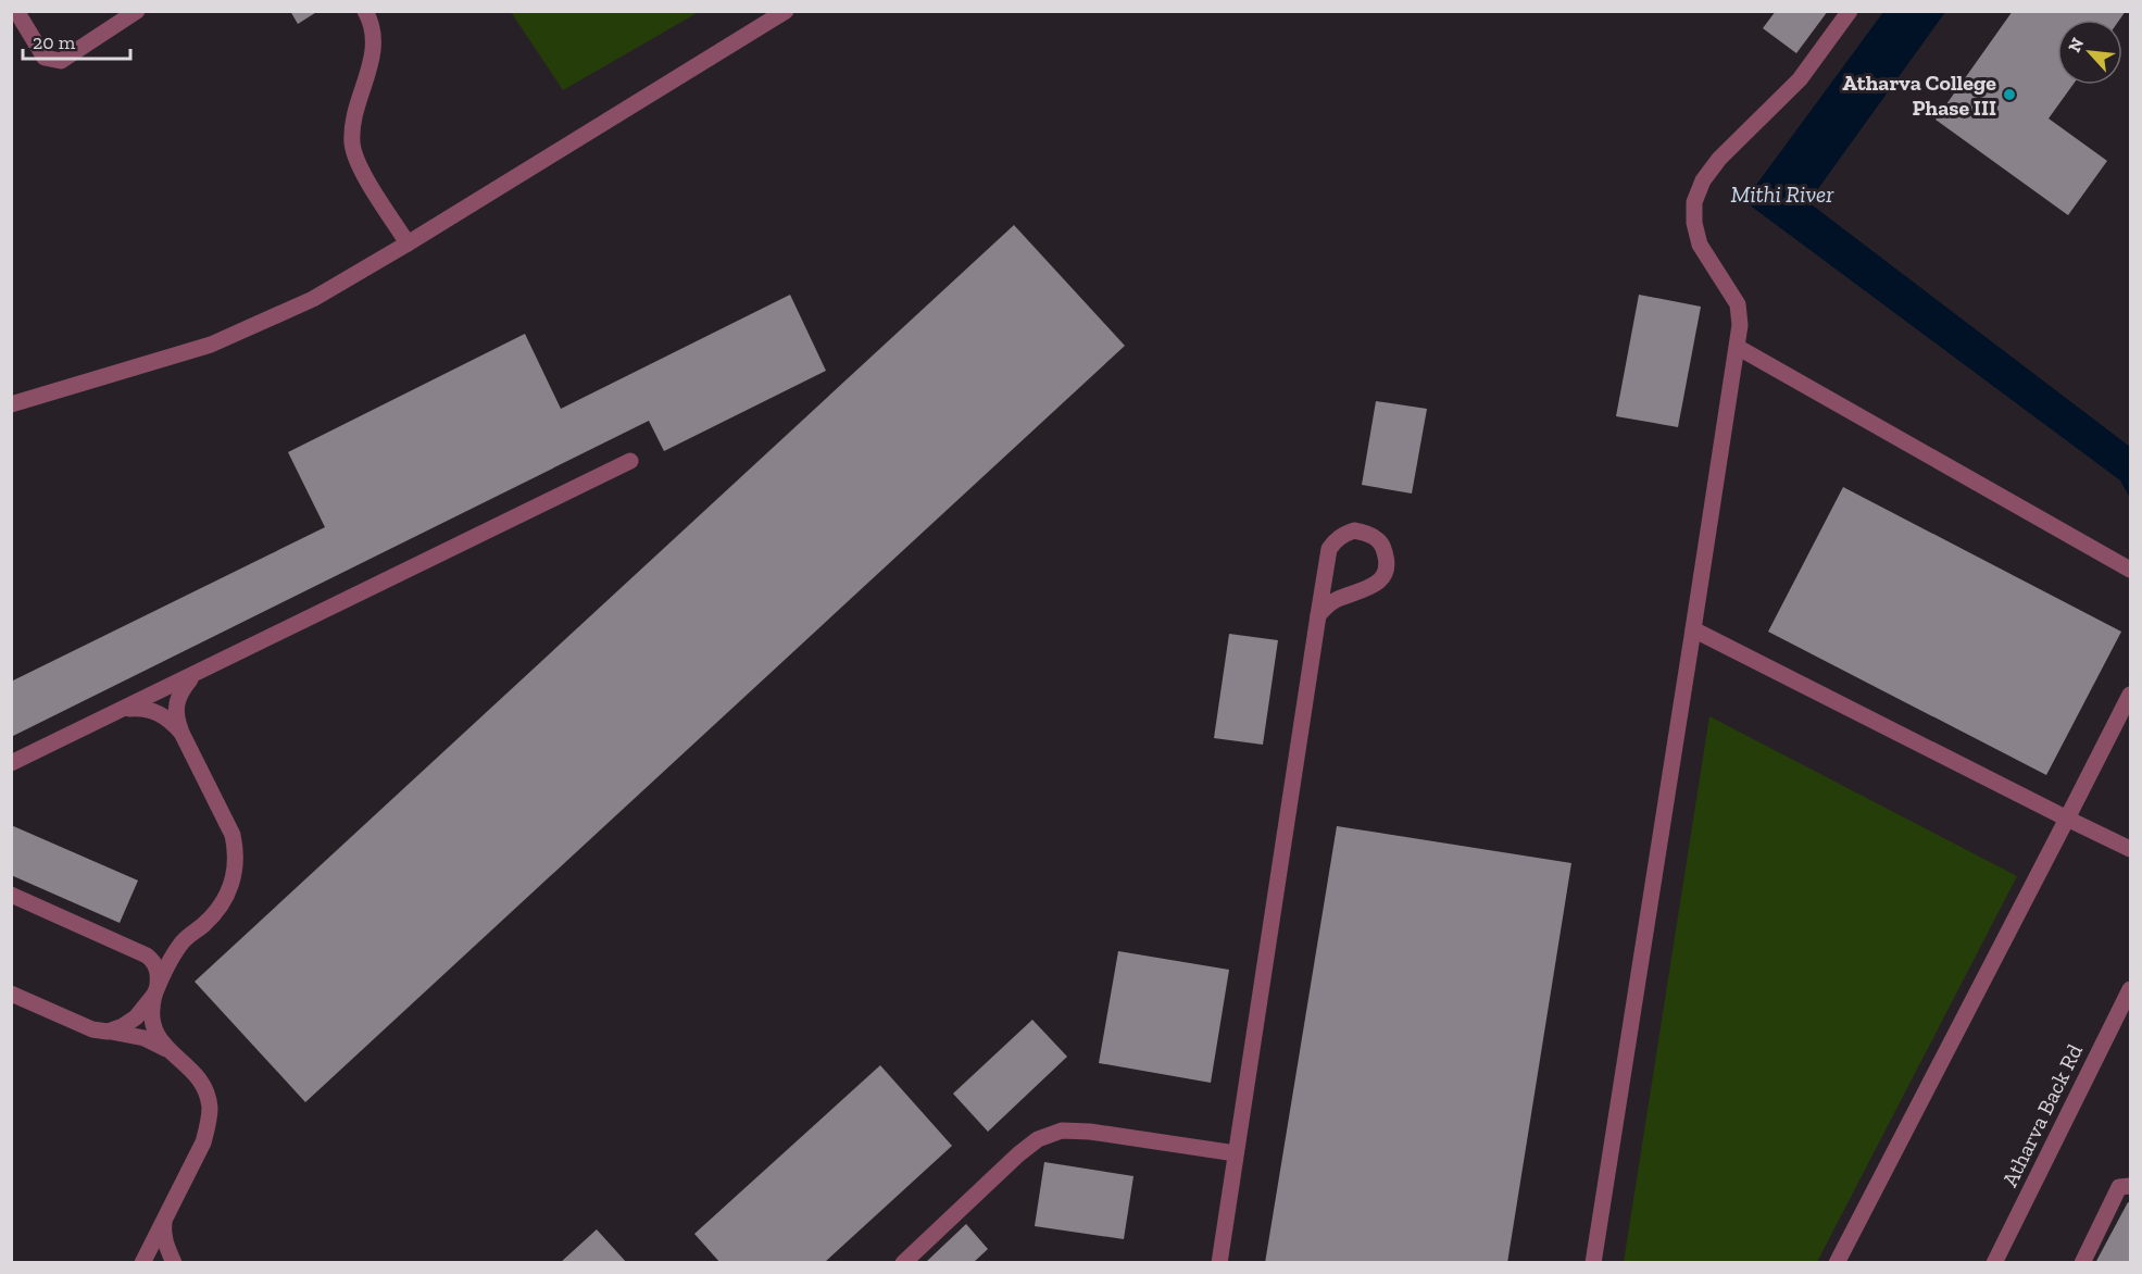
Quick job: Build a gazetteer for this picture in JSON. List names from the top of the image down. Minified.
{"streets":{"street":["Atharva Back Rd"]},"water":["Mithi River"],"places":["Atharva College Phase III"],"scale_bar":"20 m","north":"top left"}
